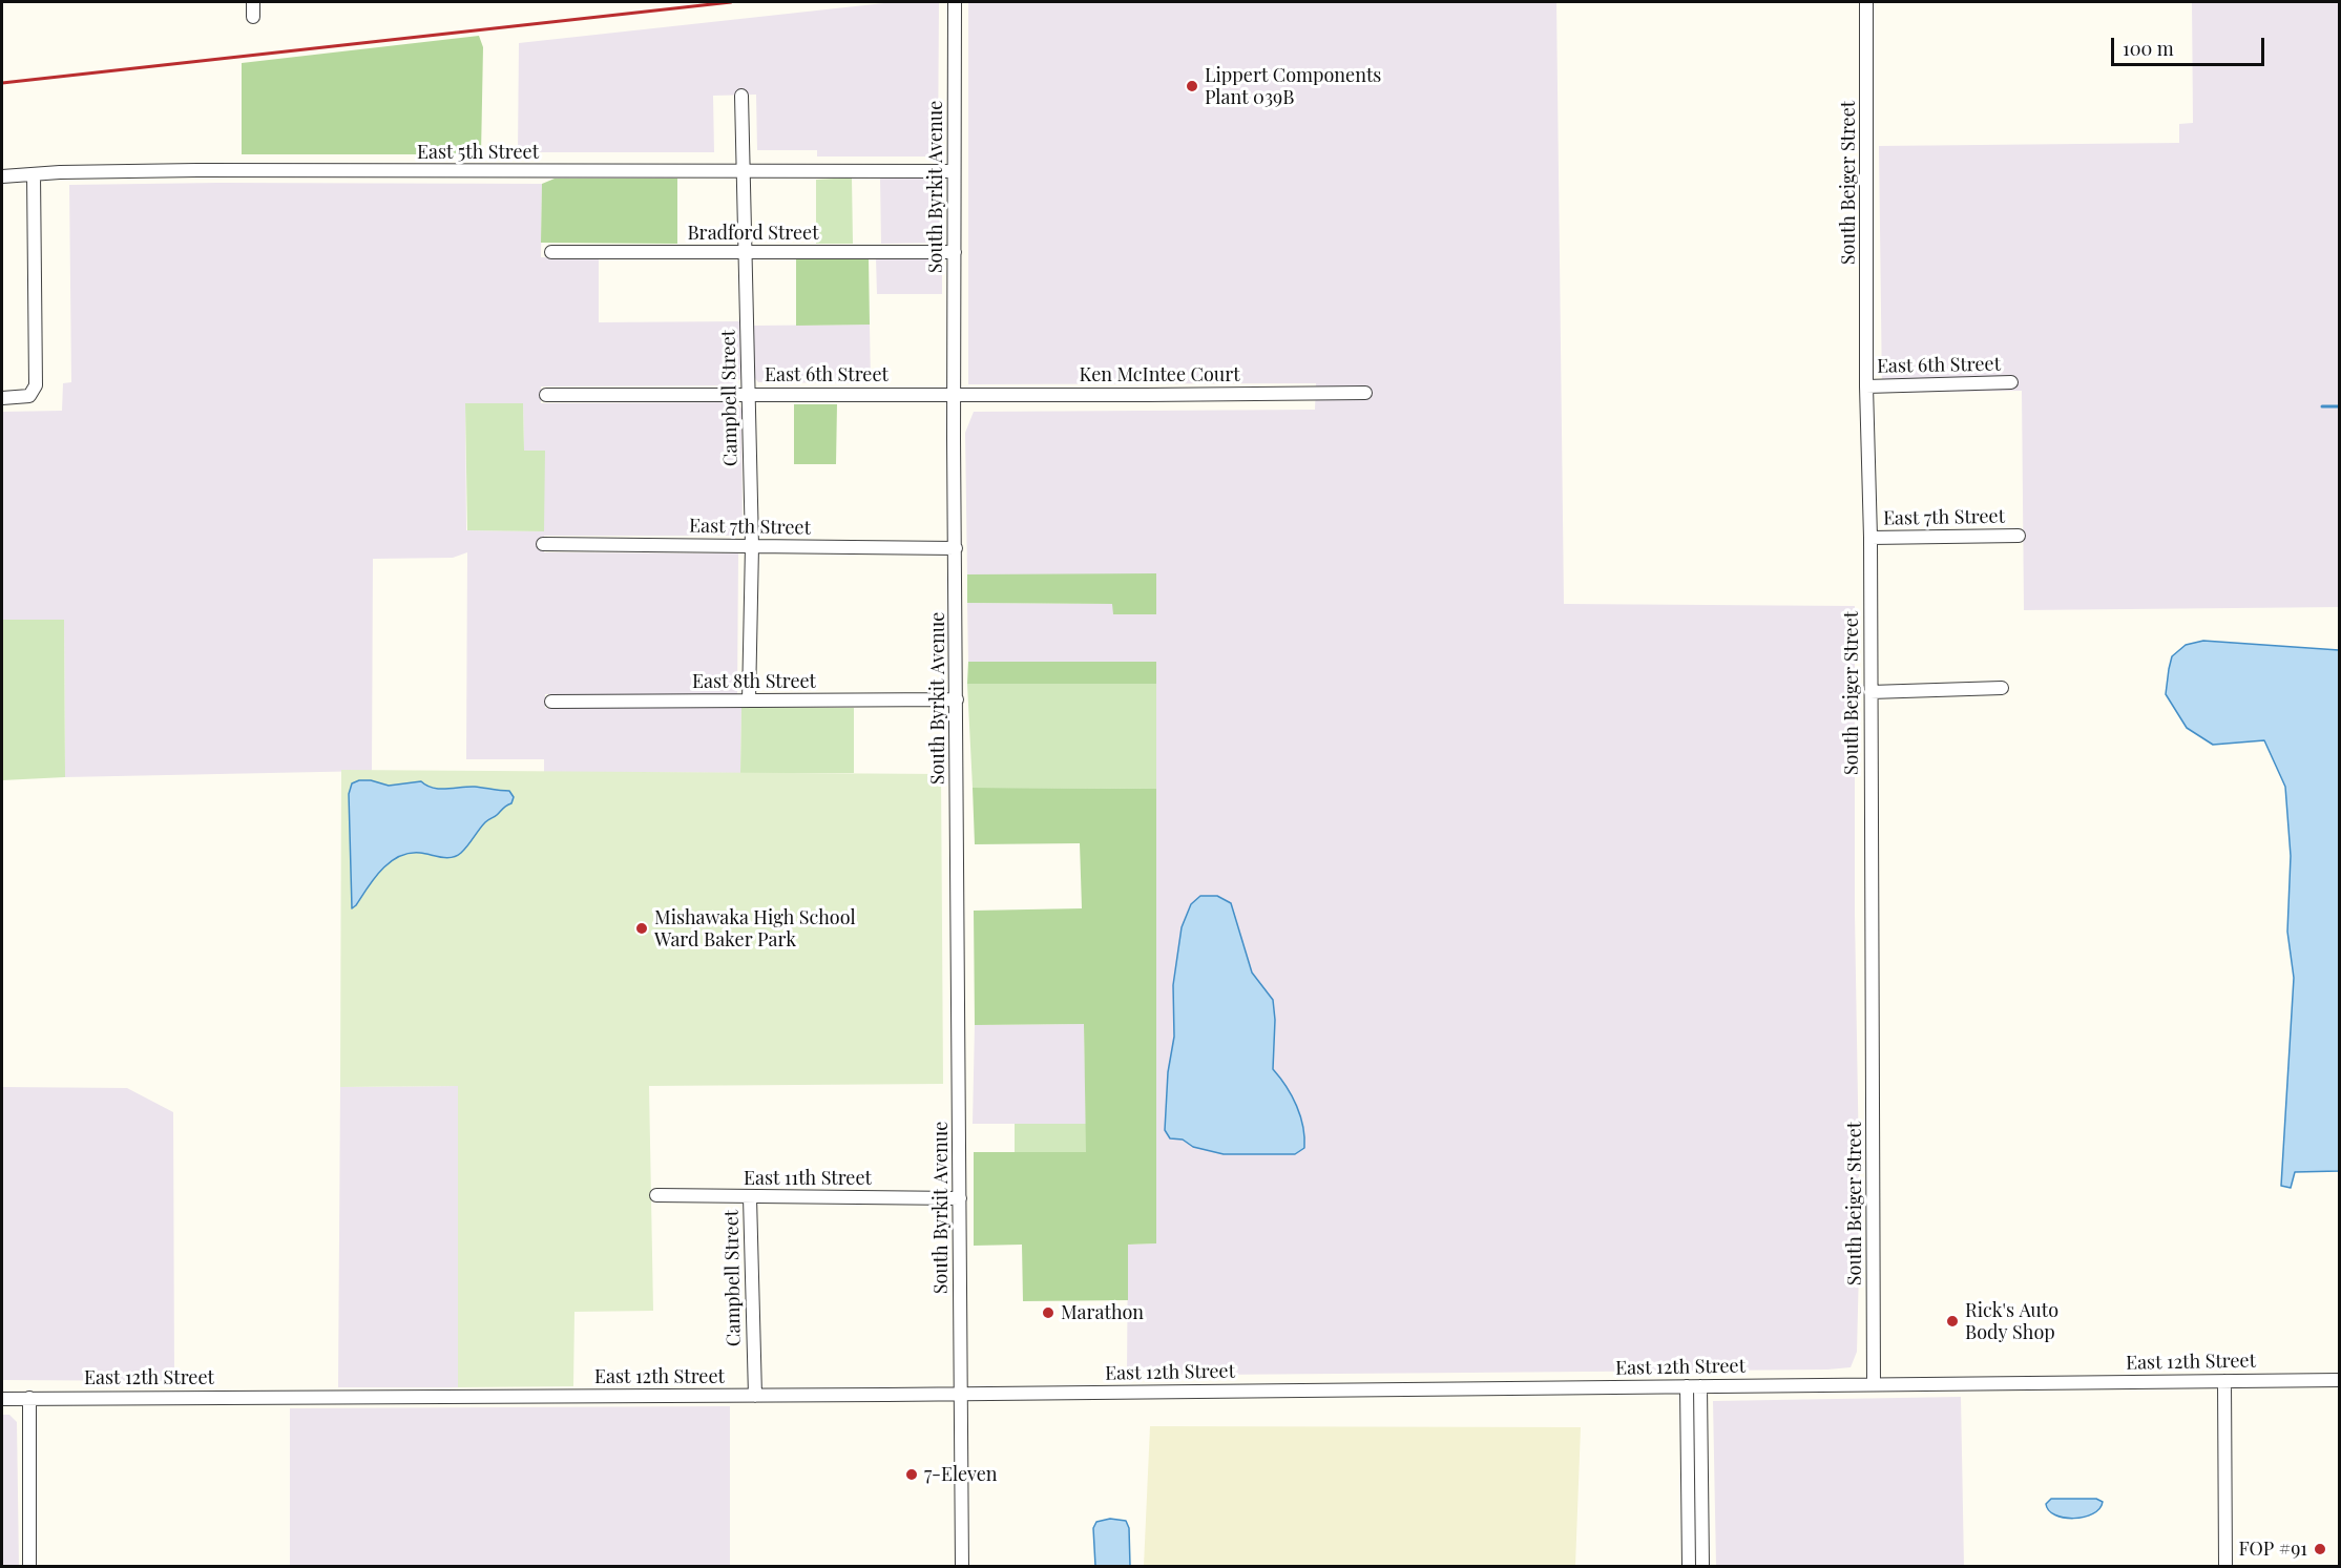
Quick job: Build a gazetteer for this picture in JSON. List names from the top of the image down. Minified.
{"streets":{"street":["East 5th Street","South Beiger Street","South Byrkit Avenue","Bradford Street","East 6th Street","Ken McIntee Court","Campbell Street","East 7th Street","East 8th Street","East 11th Street","East 12th Street"]},"crossings":[["East 5th Street","South Byrkit Avenue"],["East 5th Street","Campbell Street"],["South Beiger Street","East 6th Street"],["South Beiger Street","East 7th Street"],["South Beiger Street","East 12th Street"],["South Byrkit Avenue","Bradford Street"],["South Byrkit Avenue","East 6th Street"],["South Byrkit Avenue","Ken McIntee Court"],["South Byrkit Avenue","East 7th Street"],["South Byrkit Avenue","East 8th Street"],["South Byrkit Avenue","East 11th Street"],["South Byrkit Avenue","East 12th Street"],["Bradford Street","Campbell Street"],["East 6th Street","Ken McIntee Court"],["East 6th Street","Campbell Street"],["Campbell Street","East 7th Street"],["Campbell Street","East 8th Street"],["Campbell Street","East 11th Street"],["Campbell Street","East 12th Street"]],"places":["Lippert Components Plant 039B","Mishawaka High School Ward Baker Park","Marathon","Rick's Auto Body Shop","7-Eleven","FOP #91"],"scale_bar":"100 m"}
